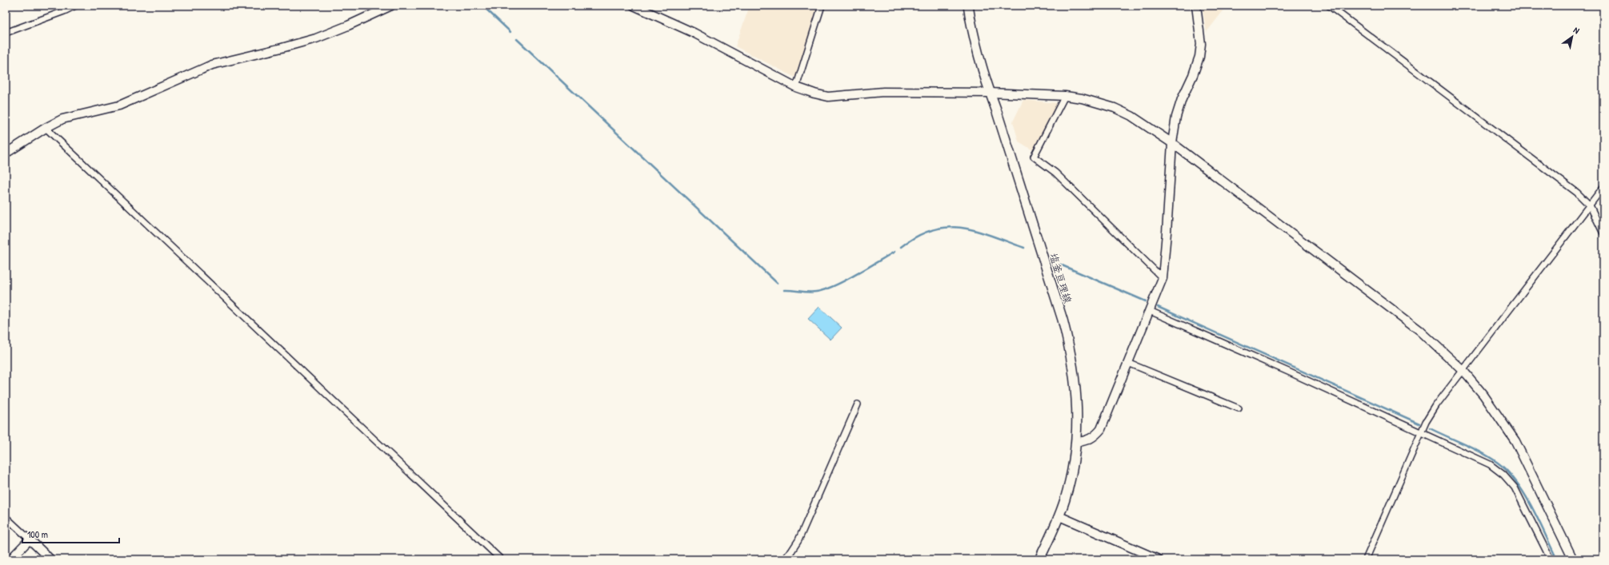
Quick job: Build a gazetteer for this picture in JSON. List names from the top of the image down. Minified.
{"streets":{"main road":["塩釜亘理線"]},"scale_bar":"100 m","north":"top right"}
